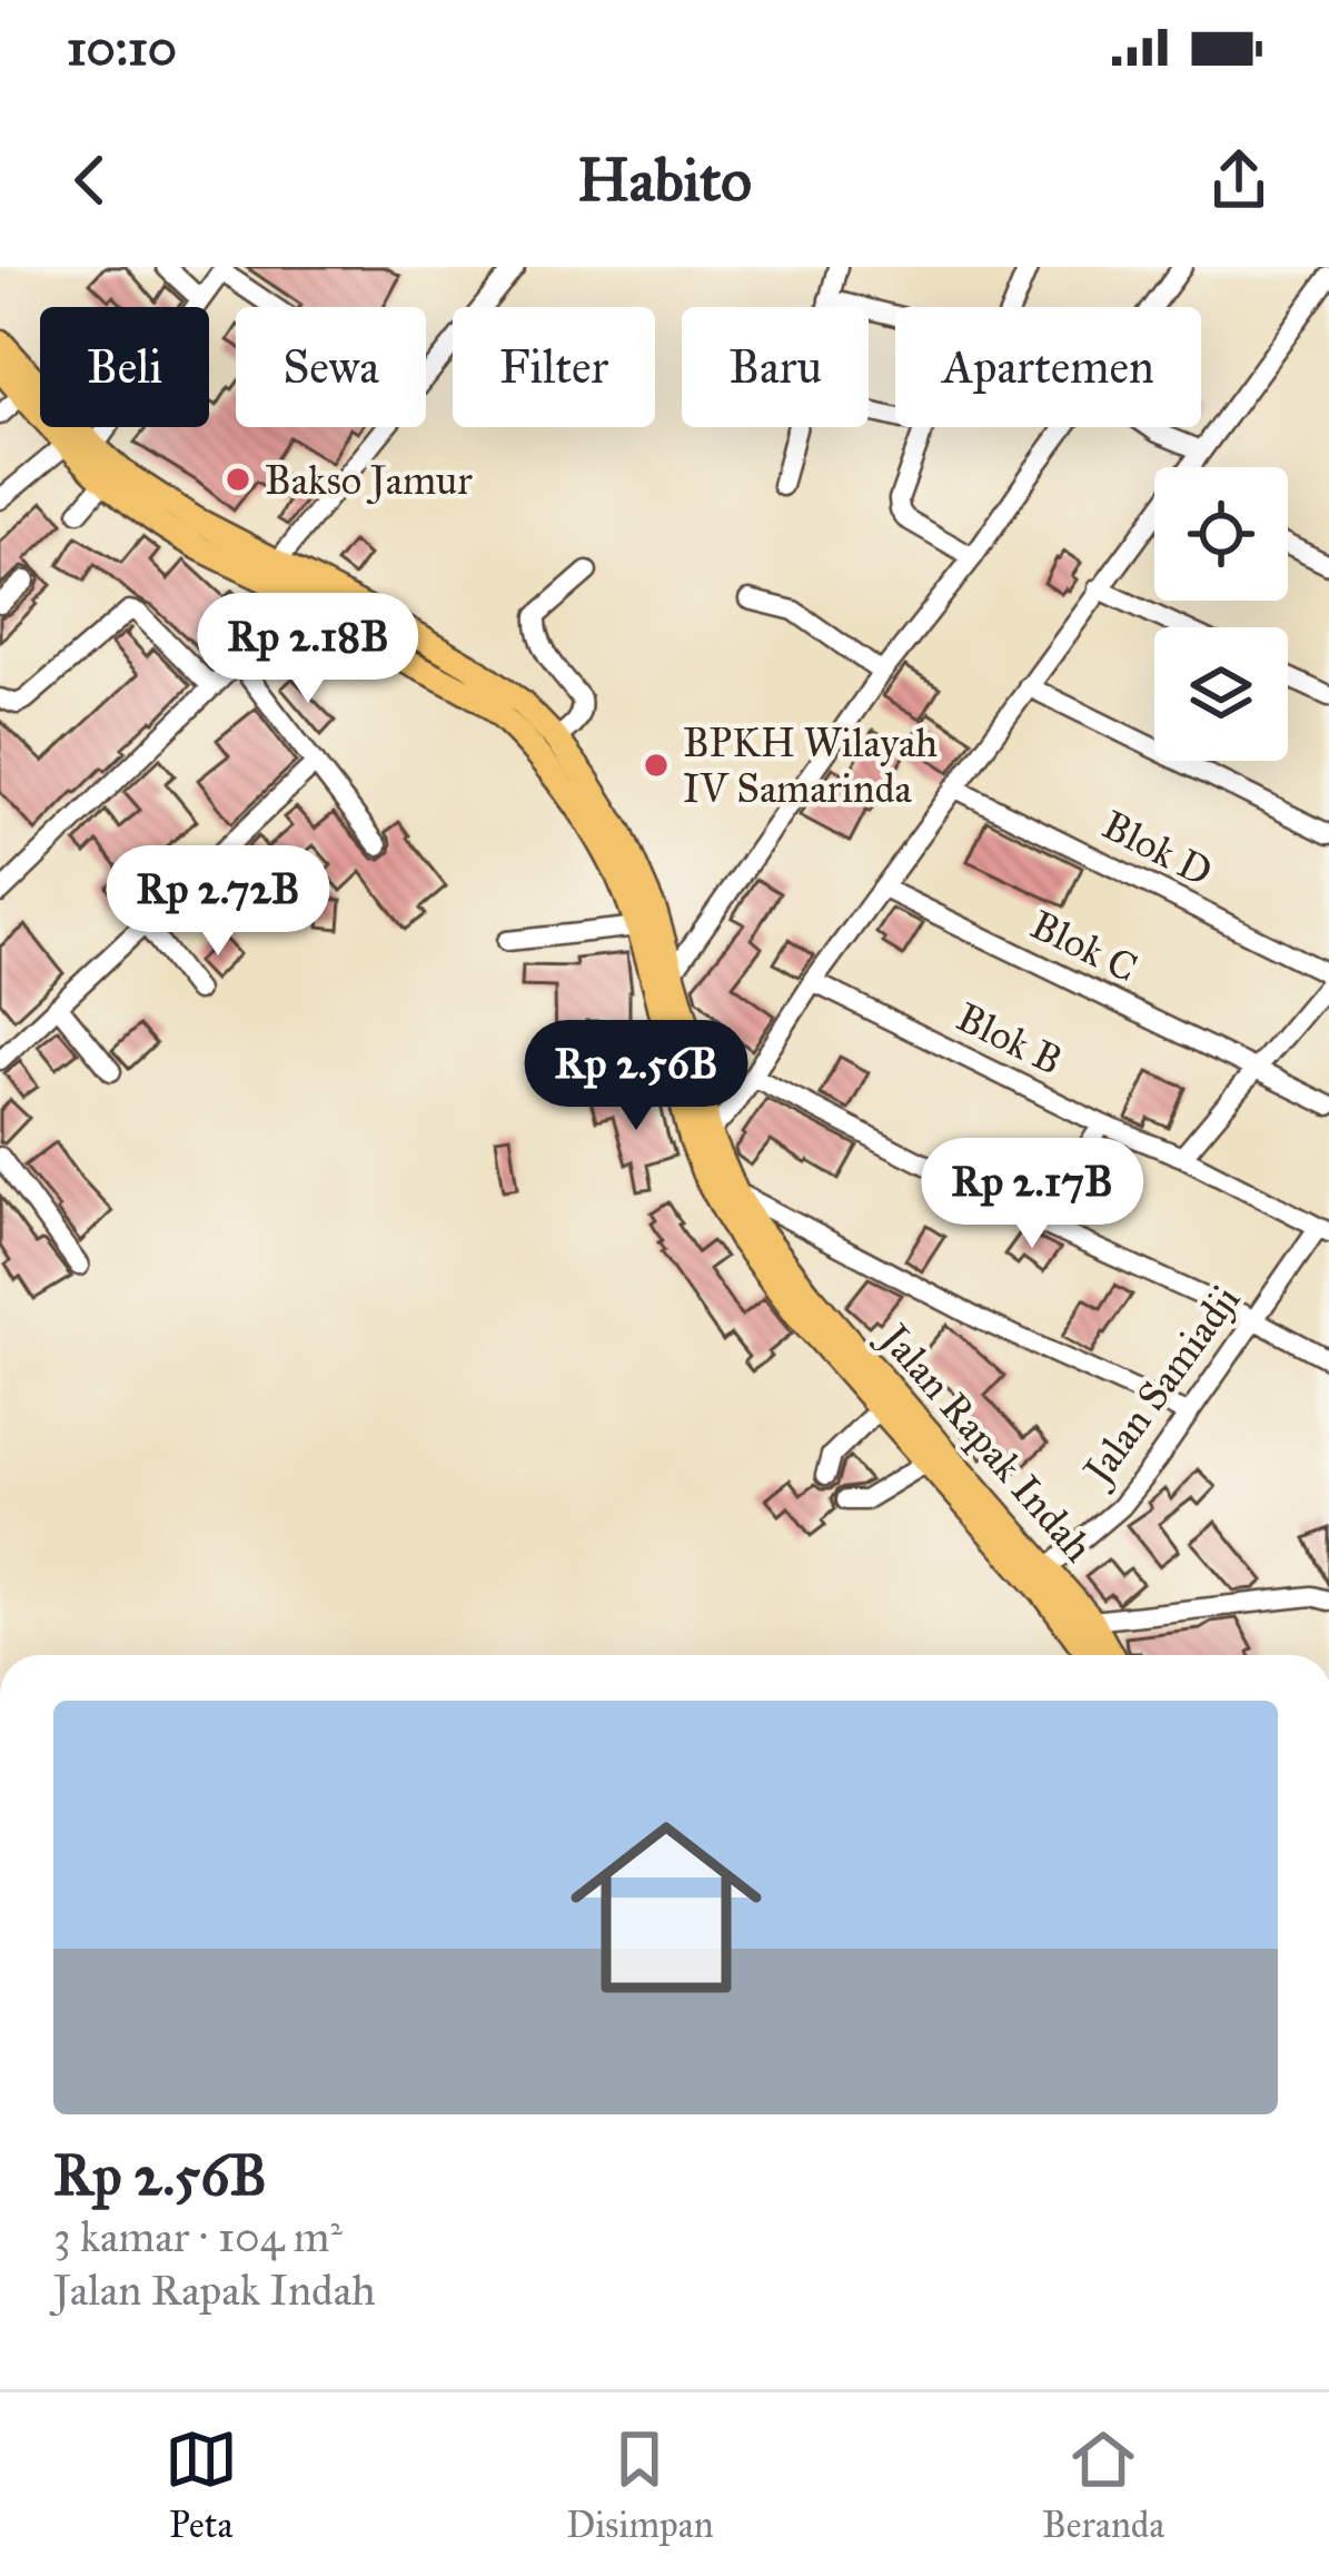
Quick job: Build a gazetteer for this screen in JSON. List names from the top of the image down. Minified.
{"streets":{"main road":["Jalan Rapak Indah"],"street":["Blok D","Blok C","Blok B","Jalan Samiadji"]},"crossings":[["Blok B","Jalan Samiadji"],["Jalan Samiadji","Jalan Rapak Indah"]],"places":["Bakso Jamur","BPKH Wilayah IV Samarinda"],"page":{"status":"10:10","header":"Habito","chip":["Beli","Sewa","Filter","Baru","Apartemen"],"price":["Rp 2.18B","Rp 2.72B","Rp 2.56B","Rp 2.17B"],"list":[{"name":"Rp 2.56B","note":"3 kamar · 104 m² · Jalan Rapak Indah"}],"tabs":["Peta","Disimpan","Beranda"]}}
